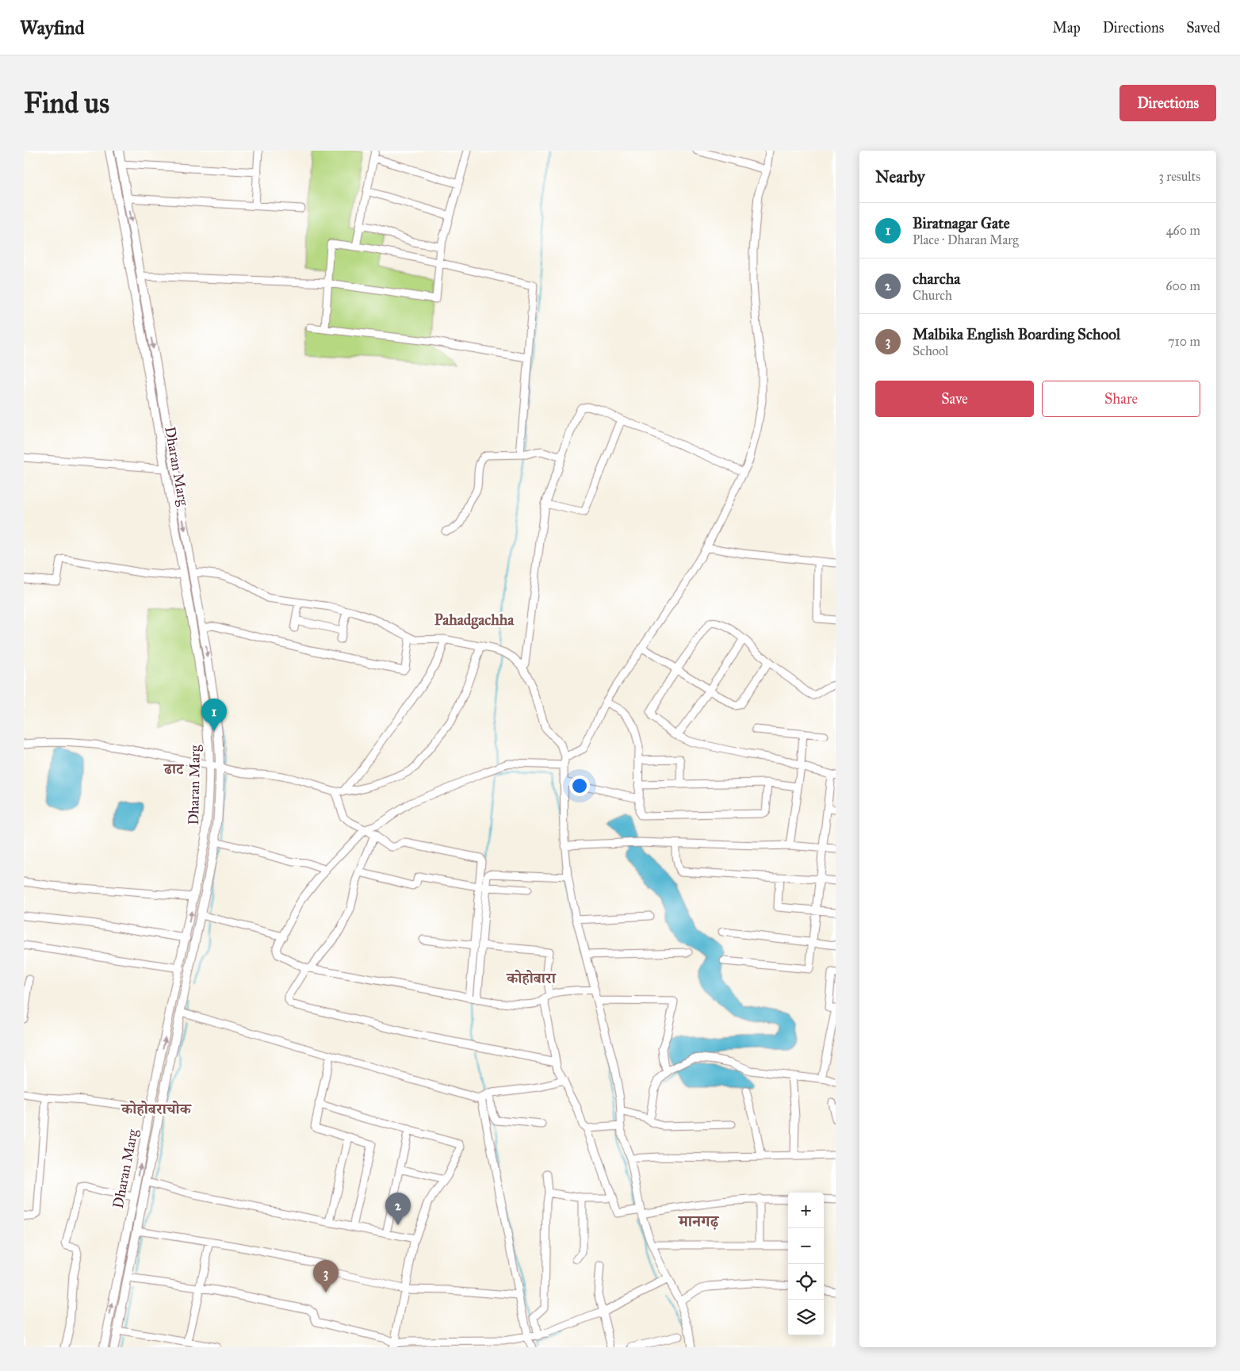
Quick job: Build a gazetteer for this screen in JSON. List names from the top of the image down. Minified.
{"streets":{"main road":["Dharan Marg"]},"districts":["Pahadgachha","ढाट","कोहोबारा","कोहोबराचोक","मानगढ़"],"page":{"header":"Wayfind","nav":["Map","Directions","Saved"],"buttons":["Directions",["Save","Share"]],"title":"Find us","heading":["Nearby","3 results"],"list":[{"mark":"1","name":"Biratnagar Gate","note":"Place · Dharan Marg","value":"460 m"},{"mark":"2","name":"charcha","note":"Church","value":"600 m"},{"mark":"3","name":"Malbika English Boarding School","note":"School","value":"710 m"}],"pins":["1","2","3"],"map_buttons":["+","−"]}}
